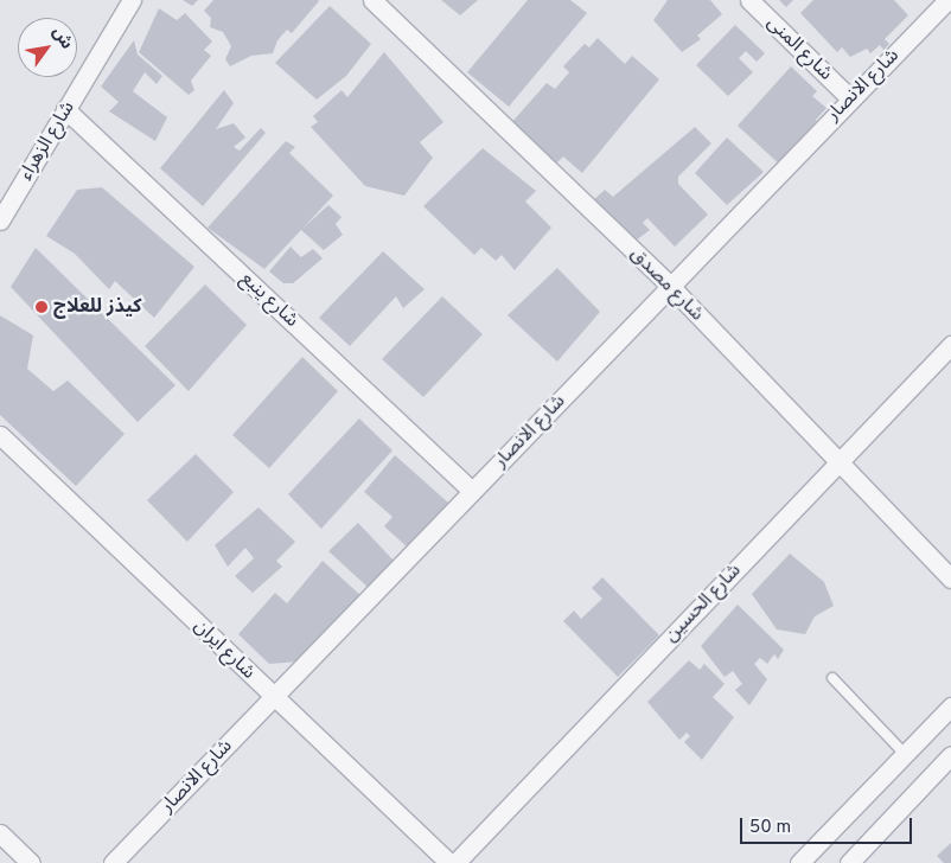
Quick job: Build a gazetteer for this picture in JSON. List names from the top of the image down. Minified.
{"streets":{"street":["شارع المنى","شارع الانصار","شارع الزهراء","شارع مصدق","شارع ينبع","شارع الحسين","شارع ايران"]},"crossings":[["شارع المنى","شارع الانصار"],["شارع الانصار","شارع مصدق"],["شارع الانصار","شارع ينبع"],["شارع الانصار","شارع ايران"],["شارع الزهراء","شارع ينبع"],["شارع مصدق","شارع الحسين"]],"places":["كيذز للعلاج"],"scale_bar":"50 m","north":"top right"}
